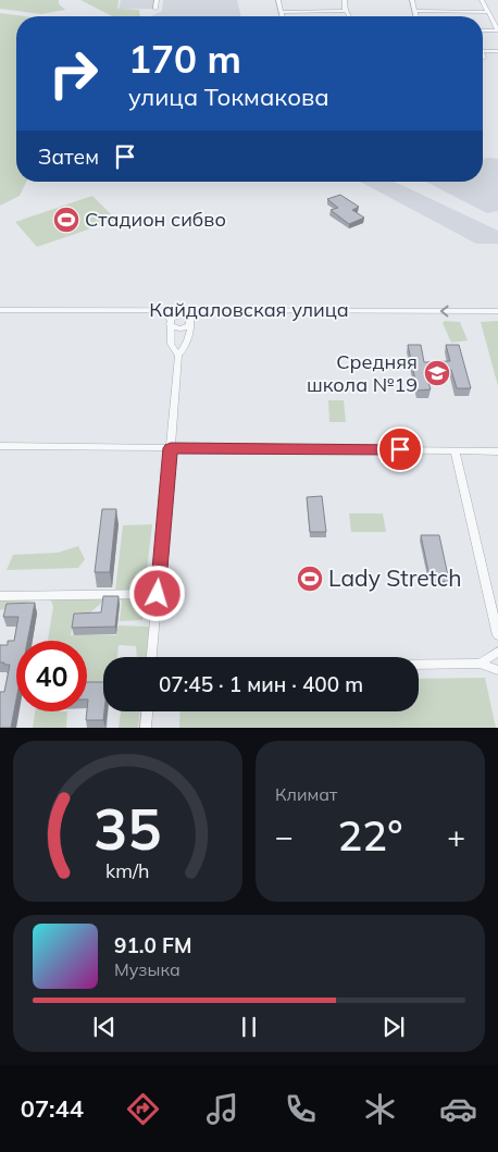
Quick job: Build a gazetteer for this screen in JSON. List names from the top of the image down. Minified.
{"streets":{"street":["Кайдаловская улица"]},"one_way":["Кайдаловская улица"],"places":{"sports":["Стадион сибво","Lady Stretch"],"school or university":["Средняя школа №19"]},"page":{"turn":["170 m","улица Токмакова"],"then":"Затем","limit":"40","trip":"07:45 · 1 мин · 400 m","tile":"Климат","heat":["−","22°","+"],"song":["91.0 FM","Музыка"],"tabs":"07:44","gauge":["35","km/h"]}}
